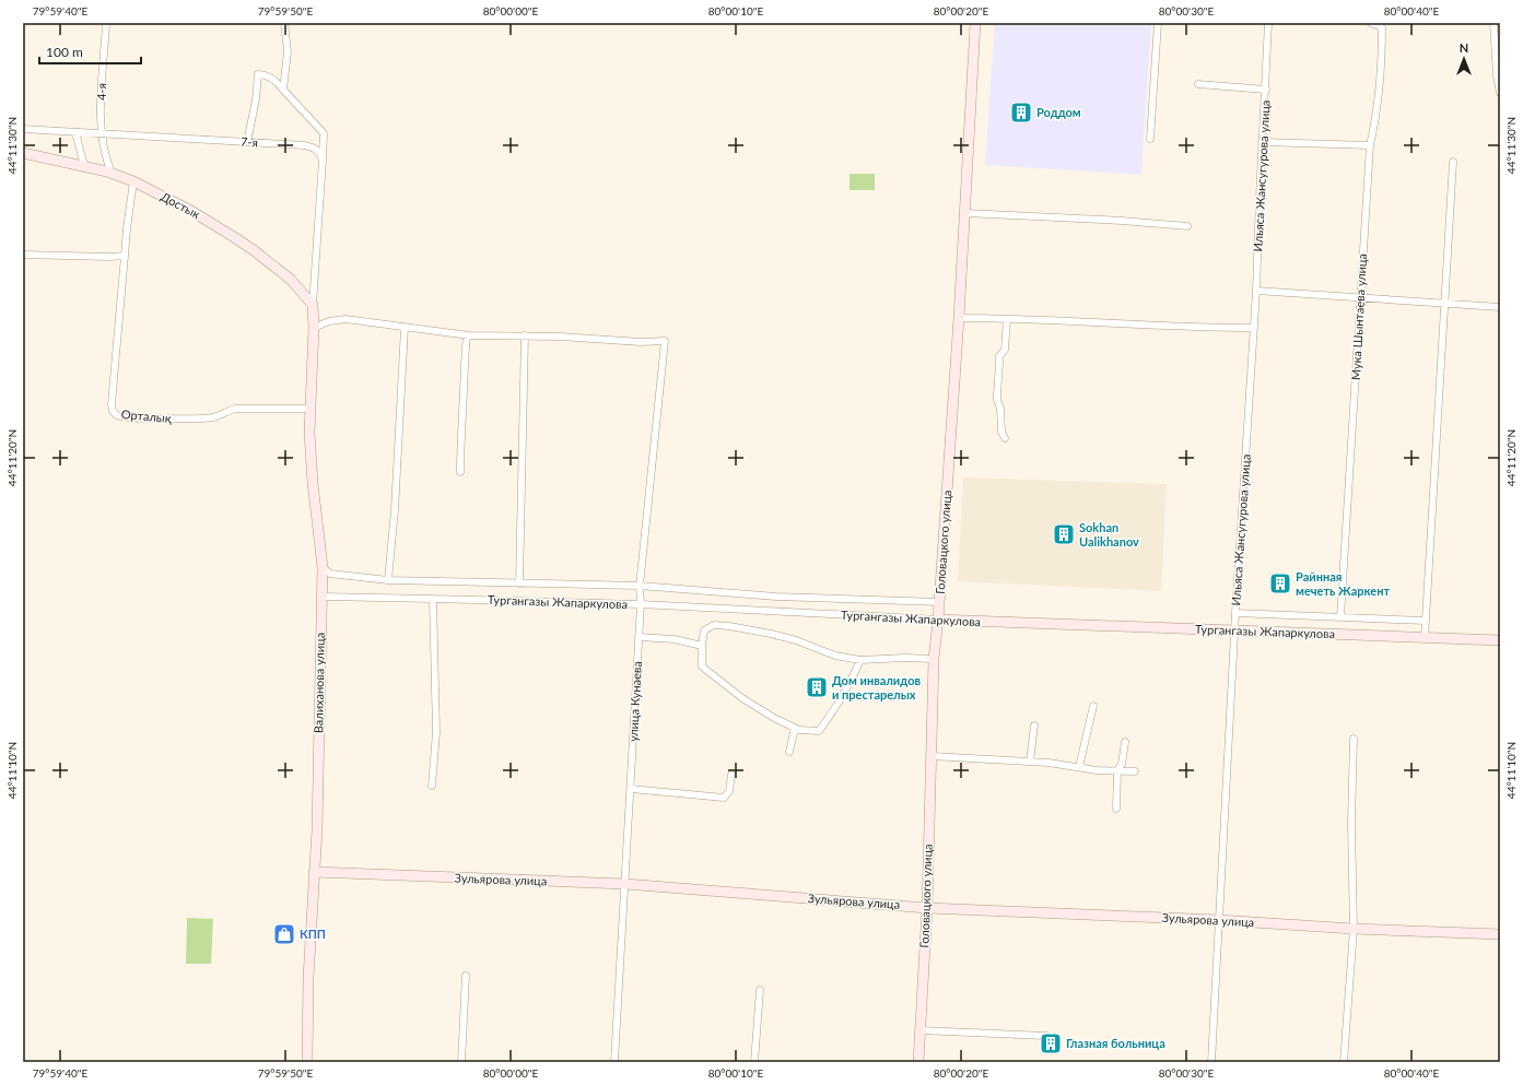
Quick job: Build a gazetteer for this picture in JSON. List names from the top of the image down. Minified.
{"streets":{"street":["4-я","7-я","Ильяса Жансугурова улица","Достык","Мука Шынтаева улица","Орталық","Головацкого улица","Тургангазы Жапаркулова","Валиханова улица","улица Кунаева","Зульярова улица"]},"crossings":[["4-я","7-я"],["4-я","Достык"],["Ильяса Жансугурова улица","Тургангазы Жапаркулова"],["Ильяса Жансугурова улица","Зульярова улица"],["Достык","Валиханова улица"],["Орталық","Валиханова улица"],["Головацкого улица","Тургангазы Жапаркулова"],["Головацкого улица","Зульярова улица"],["Тургангазы Жапаркулова","Валиханова улица"],["Тургангазы Жапаркулова","улица Кунаева"],["Валиханова улица","Зульярова улица"],["улица Кунаева","Зульярова улица"]],"places":{"building":["Роддом","Sokhan Ualikhanov","Райнная мечеть Жаркент","Дом инвалидов и престарелых","Глазная больница"],"shop":["КПП"]},"scale_bar":"100 m","north":"top","coordinates":["79°59'40\"E","79°59'50\"E","80°00'00\"E","80°00'10\"E","80°00'20\"E","80°00'30\"E","80°00'40\"E","44°11'30\"N","44°11'20\"N","44°11'10\"N"]}
